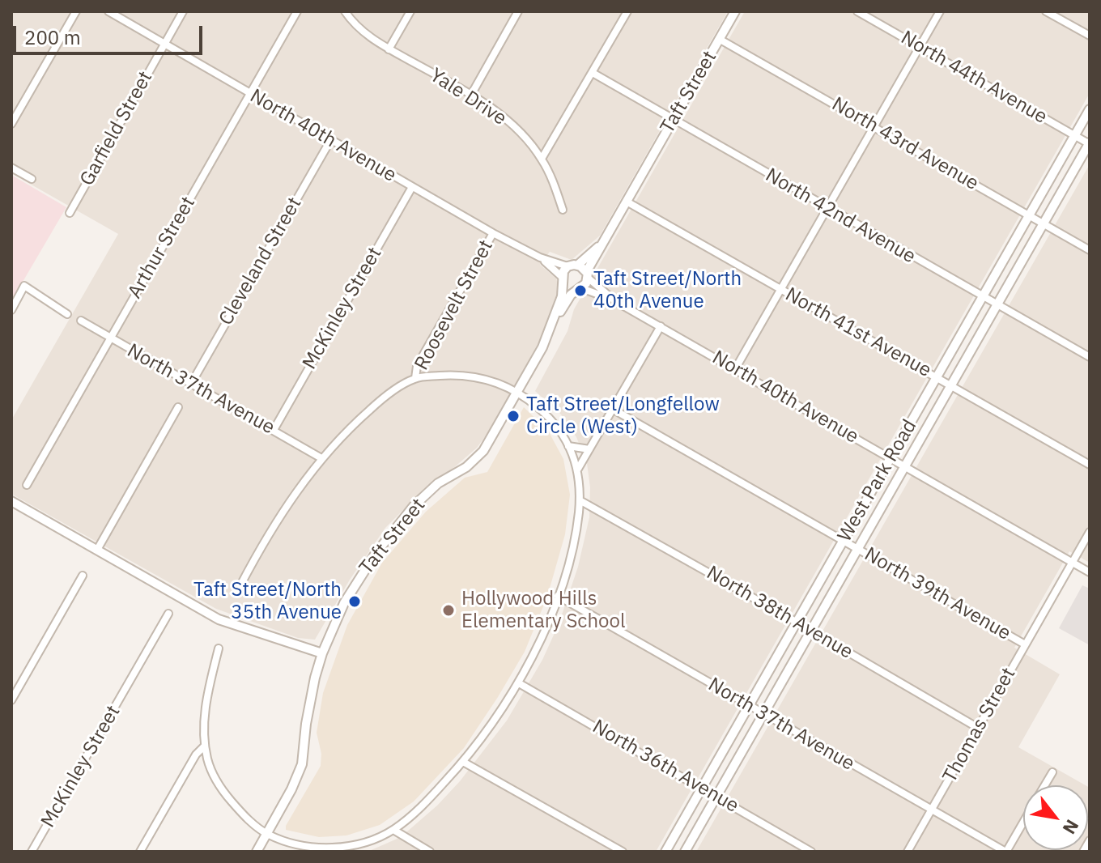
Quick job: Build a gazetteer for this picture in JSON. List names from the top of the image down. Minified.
{"streets":{"street":["North 44th Avenue","Taft Street","Yale Drive","Garfield Street","North 40th Avenue","North 43rd Avenue","North 42nd Avenue","Arthur Street","Cleveland Street","Roosevelt Street","McKinley Street","North 41st Avenue","North 37th Avenue","West Park Road","North 39th Avenue","North 38th Avenue","Thomas Street","North 36th Avenue"]},"crossings":[["North 44th Avenue","West Park Road"],["Taft Street","North 40th Avenue"],["Taft Street","North 43rd Avenue"],["Taft Street","North 42nd Avenue"],["Taft Street","North 41st Avenue"],["Garfield Street","North 40th Avenue"],["North 40th Avenue","Arthur Street"],["North 40th Avenue","Cleveland Street"],["North 40th Avenue","Roosevelt Street"],["North 40th Avenue","McKinley Street"],["North 40th Avenue","West Park Road"],["North 40th Avenue","Thomas Street"],["North 43rd Avenue","West Park Road"],["North 42nd Avenue","West Park Road"],["Arthur Street","North 37th Avenue"],["Cleveland Street","North 37th Avenue"],["McKinley Street","North 37th Avenue"],["North 41st Avenue","West Park Road"],["North 37th Avenue","West Park Road"],["North 37th Avenue","Thomas Street"],["West Park Road","North 39th Avenue"],["West Park Road","North 38th Avenue"],["West Park Road","North 36th Avenue"],["North 39th Avenue","Thomas Street"],["North 38th Avenue","Thomas Street"]],"places":["Taft Street/North 40th Avenue","Taft Street/Longfellow Circle (West)","Taft Street/North 35th Avenue","Hollywood Hills Elementary School"],"scale_bar":"200 m","north":"bottom right"}
